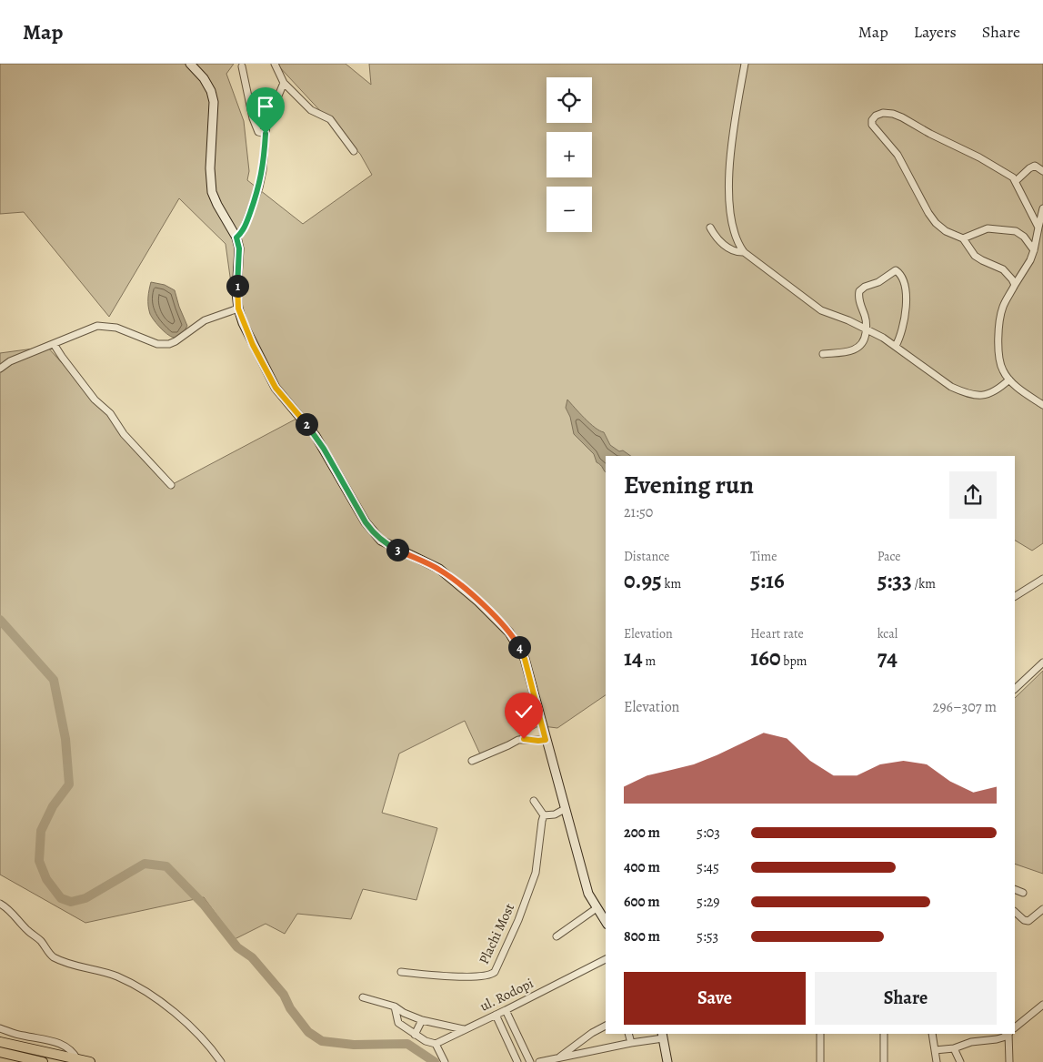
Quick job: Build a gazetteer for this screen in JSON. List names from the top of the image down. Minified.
{"streets":{"street":["Plachi Most","ul. Rodopi"]},"page":{"header":"Map","nav":["Map","Layers","Share"],"map_buttons":["+","−"],"pins":["1","2","3","4"],"heading":["Evening run","21:50"],"stats":[["Distance","0.95 km"],["Time","5:16"],["Pace","5:33 /km"],["Elevation","14 m"],["Heart rate","160 bpm"],["kcal","74"]],"chart":["Elevation","296–307 m"],"list":[{"name":"200 m","note":"5:03"},{"name":"400 m","note":"5:45"},{"name":"600 m","note":"5:29"},{"name":"800 m","note":"5:53"}],"buttons":["Save","Share"]}}
